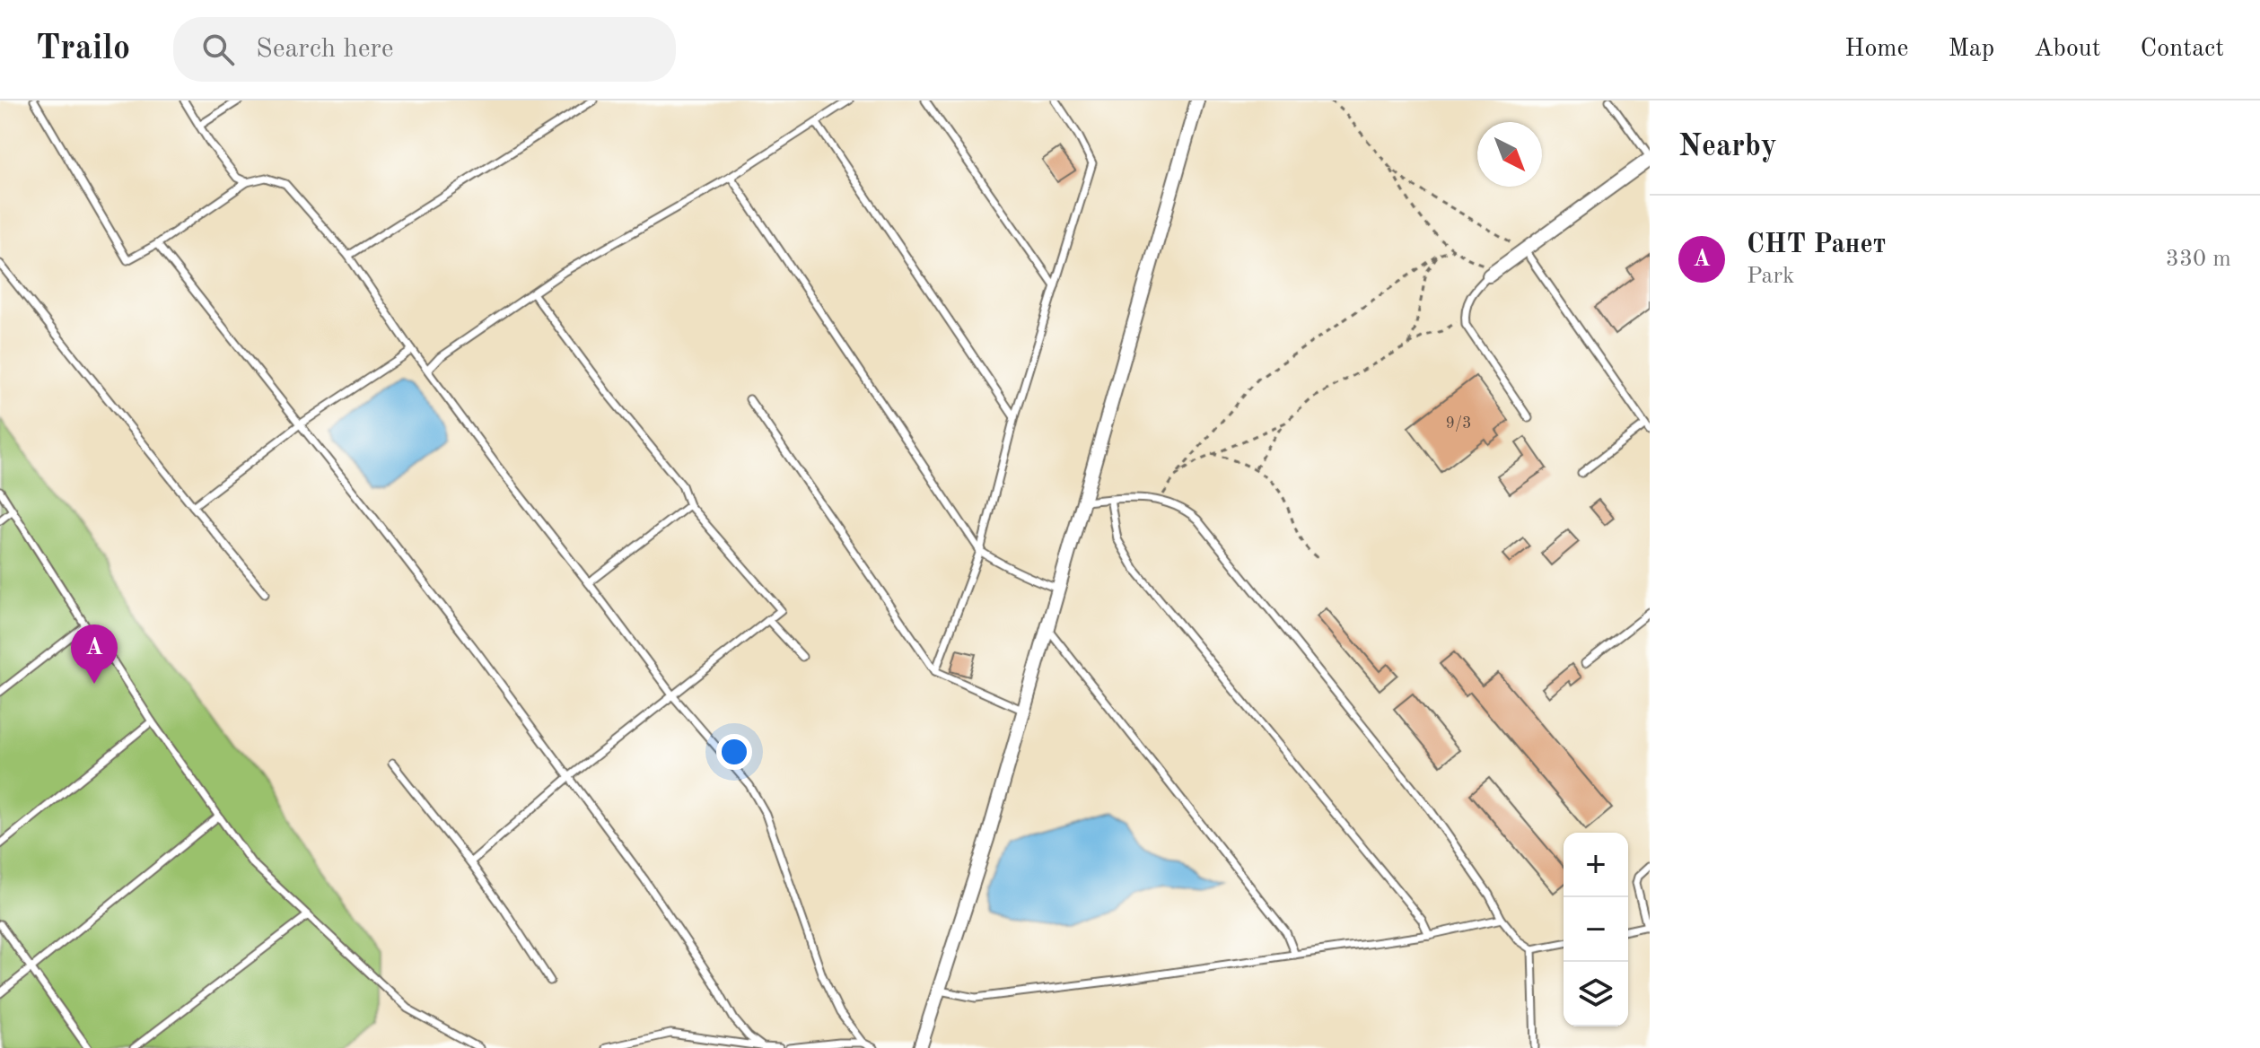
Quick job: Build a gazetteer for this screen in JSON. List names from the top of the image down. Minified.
{"house_numbers":["9/3"],"north":"bottom right","page":{"header":"Trailo","search":"Search here","nav":["Home","Map","About","Contact"],"heading":"Nearby","list":[{"mark":"A","name":"СНТ Ранет","note":"Park","value":"330 m"}],"pins":"A","map_buttons":["+","−"]}}
